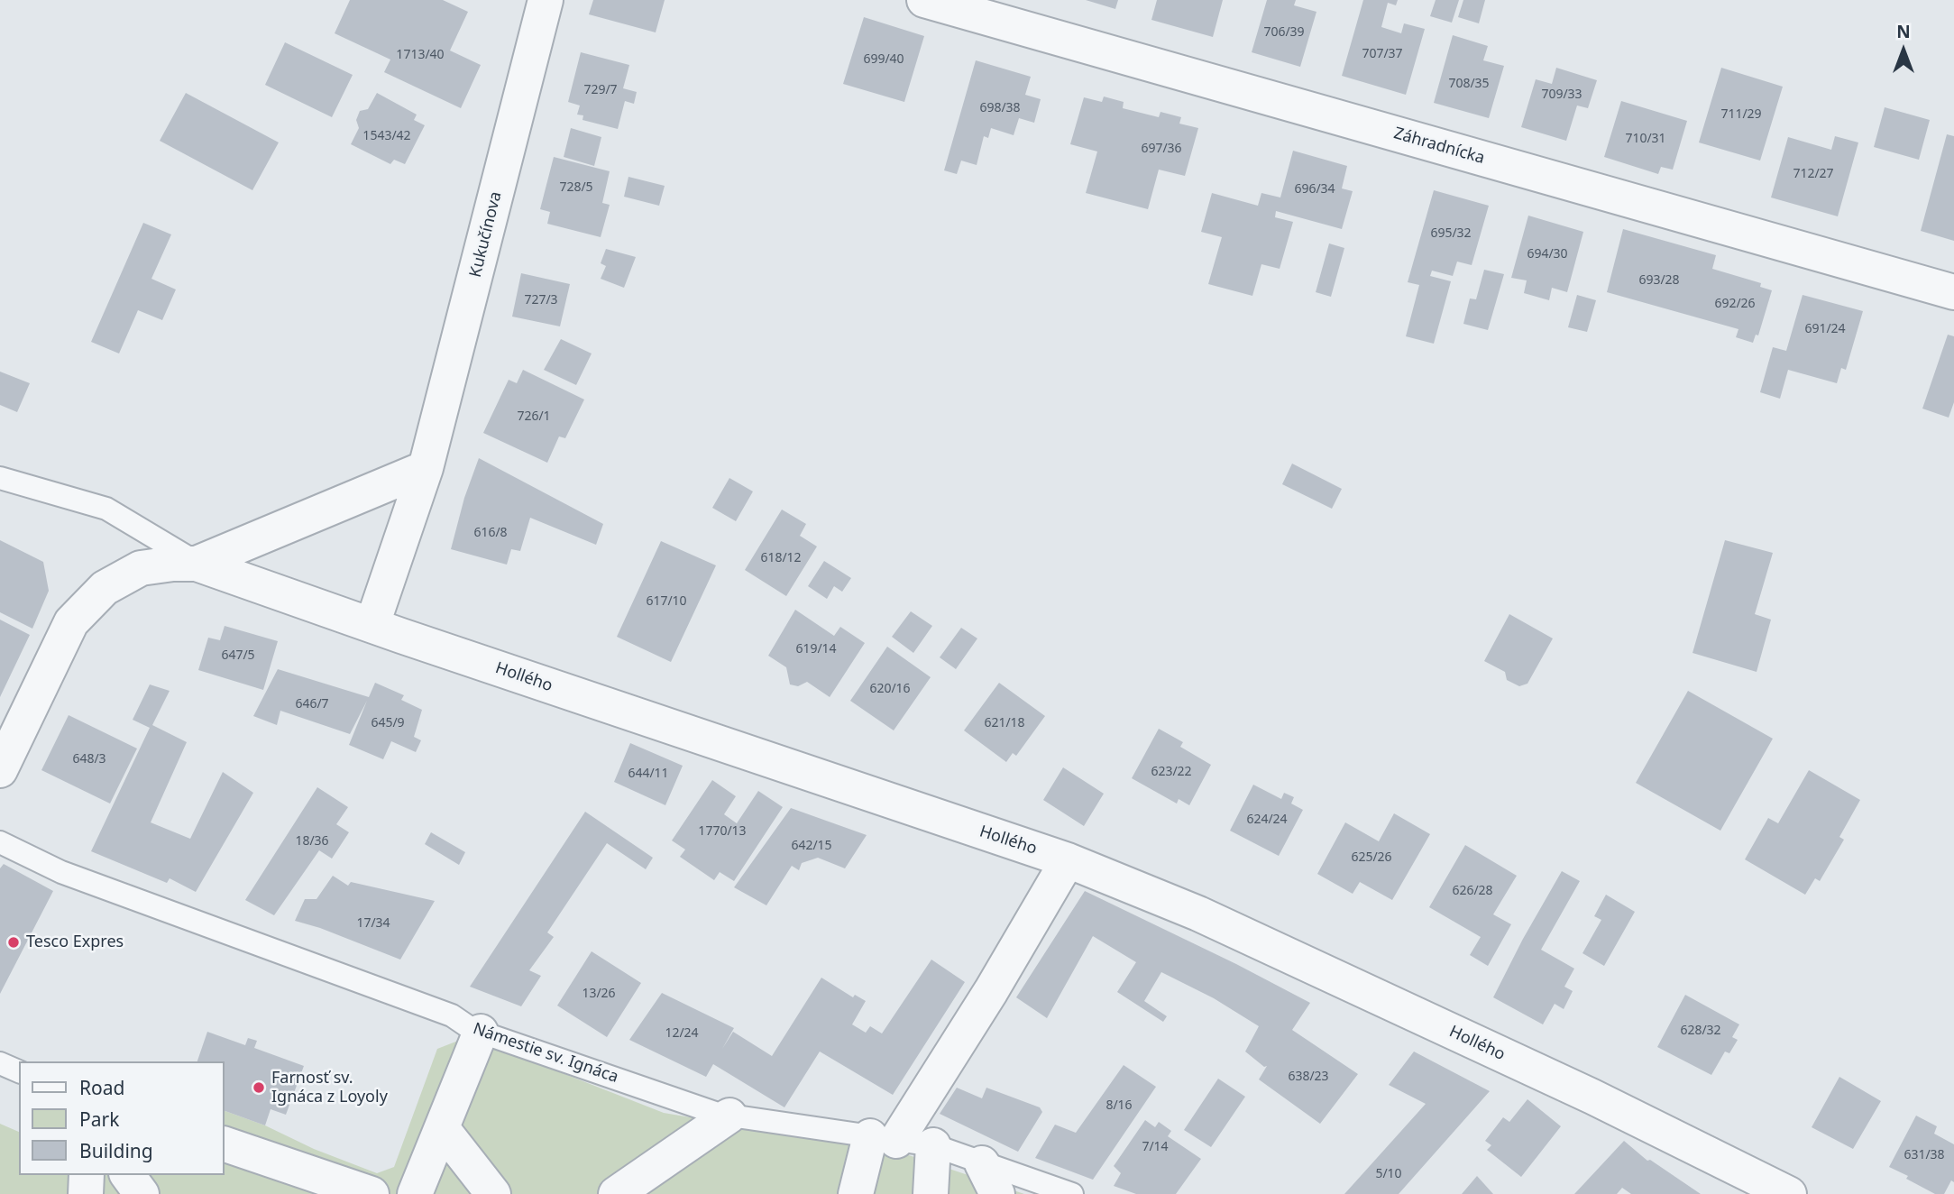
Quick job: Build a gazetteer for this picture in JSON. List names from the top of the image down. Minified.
{"streets":{"street":["Záhradnícka","Kukučínova","Hollého"],"lane":["Námestie sv. Ignáca"]},"crossings":[["Kukučínova","Hollého"]],"places":["Tesco Expres","Farnosť sv. Ignáca z Loyoly"],"house_numbers":["706/39","707/37","1713/40","699/40","708/35","729/7","709/33","698/38","711/29","1543/42","710/31","697/36","712/27","728/5","696/34","695/32","694/30","693/28","727/3","692/26","691/24","726/1","616/8","618/12","617/10","619/14","647/5","620/16","646/7","645/9","621/18","648/3","623/22","644/11","624/24","1770/13","18/36","642/15","625/26","626/28","17/34","13/26","628/32","12/24","638/23","8/16","7/14","631/38","5/10"],"legend":["Road","Park","Building"],"north":"top"}
